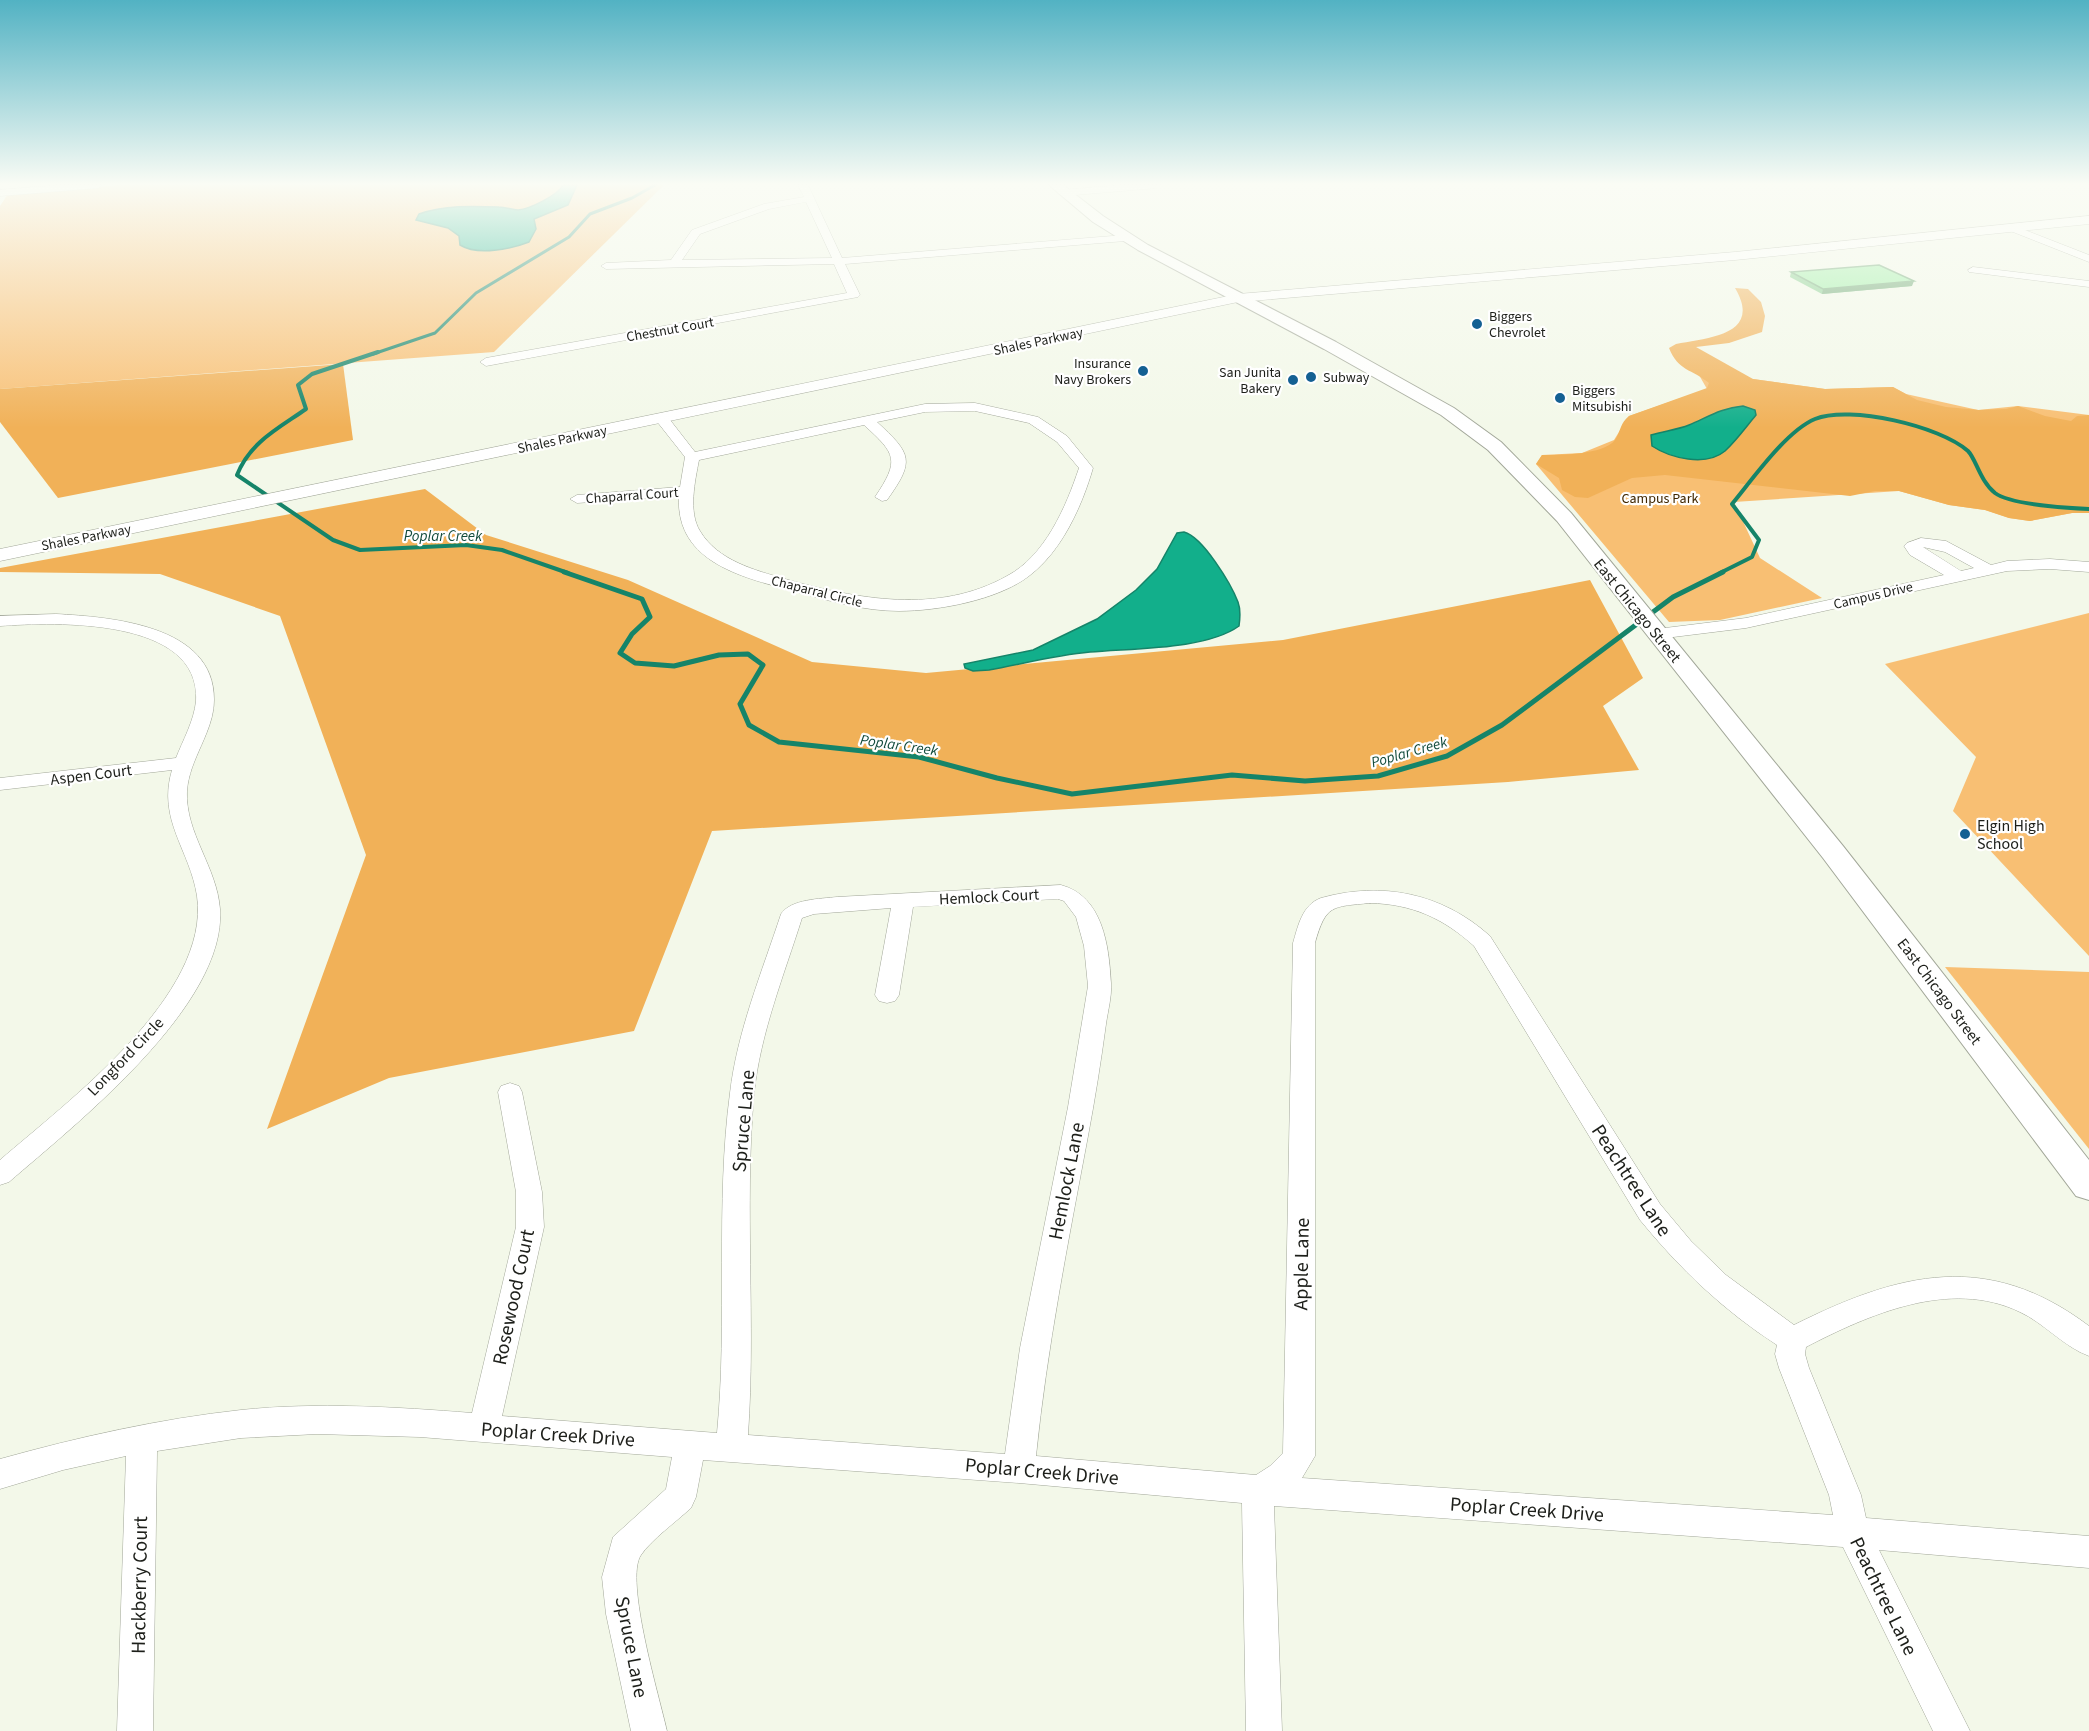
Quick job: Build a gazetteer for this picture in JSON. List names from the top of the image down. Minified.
{"streets":{"main road":["East Chicago Street"],"street":["Chestnut Court","Shales Parkway","Chaparral Court","Chaparral Circle","Campus Drive","Aspen Court","Hemlock Court","Longford Circle","Spruce Lane","Peachtree Lane","Hemlock Lane","Apple Lane","Rosewood Court","Poplar Creek Drive","Hackberry Court"]},"crossings":[["Shales Parkway","East Chicago Street"],["Chaparral Court","Chaparral Circle"],["Campus Drive","East Chicago Street"],["Aspen Court","Longford Circle"],["Hemlock Court","Spruce Lane"],["Hemlock Court","Hemlock Lane"],["Spruce Lane","Poplar Creek Drive"],["Peachtree Lane","Apple Lane"],["Peachtree Lane","Poplar Creek Drive"],["Hemlock Lane","Poplar Creek Drive"],["Apple Lane","Poplar Creek Drive"],["Rosewood Court","Poplar Creek Drive"],["Poplar Creek Drive","Hackberry Court"]],"water":["Poplar Creek"],"parks":["Campus Park"],"places":["Biggers Chevrolet","Insurance Navy Brokers","Subway","San Junita Bakery","Biggers Mitsubishi","Elgin High School"]}
